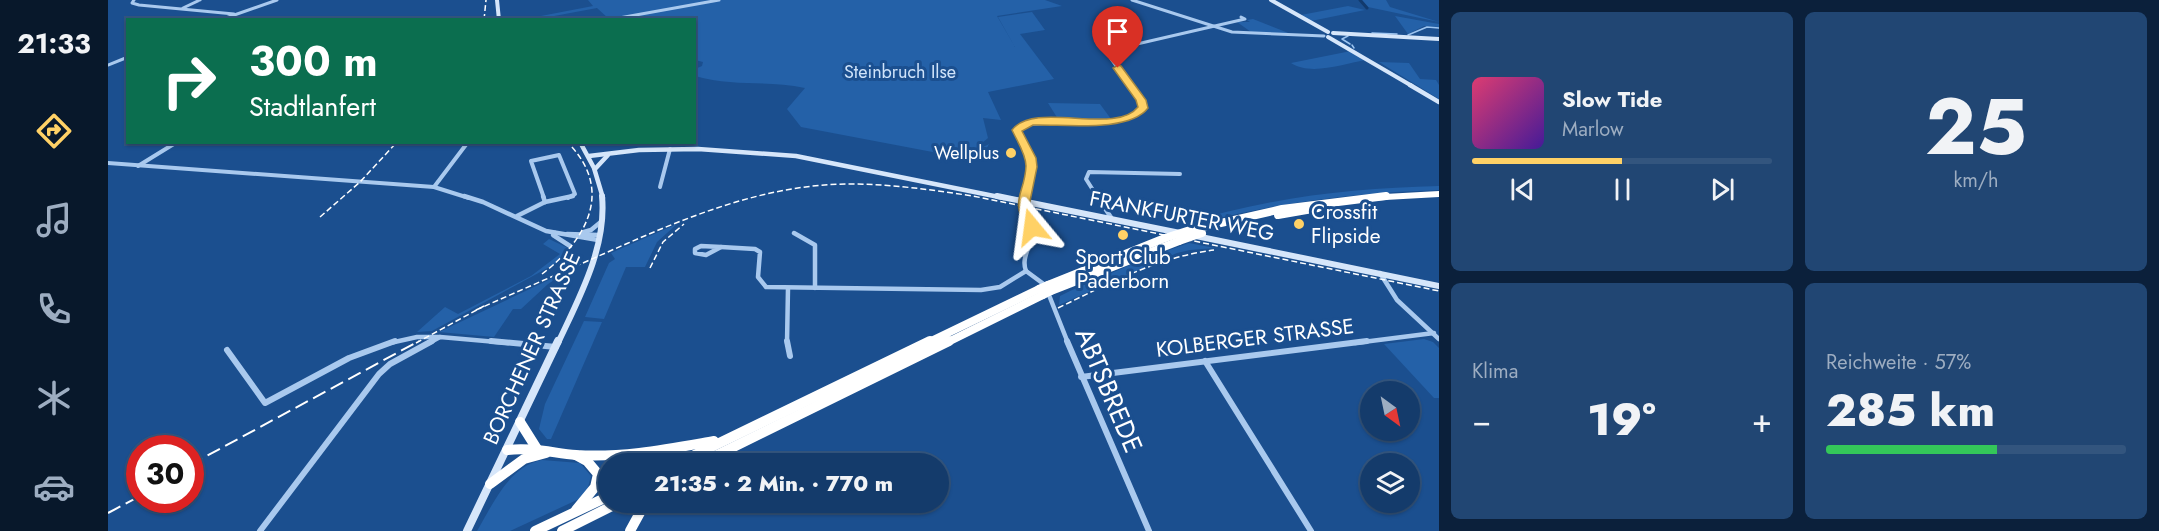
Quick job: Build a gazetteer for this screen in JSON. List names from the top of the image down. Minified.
{"streets":{"main road":["FRANKFURTER WEG","BORCHENER STRASSE"],"street":["KOLBERGER STRASSE","ABTSBREDE"]},"crossings":[["FRANKFURTER WEG","BORCHENER STRASSE"],["KOLBERGER STRASSE","ABTSBREDE"]],"parks":["Steinbruch Ilse"],"places":["Wellplus","Crossfit Flipside","Sport Club Paderborn"],"north":"bottom right","page":{"tabs":"21:33","tile":[["25","km/h"],"Klima",["Reichweite · 57%","285 km"]],"turn":["300 m","Stadtlanfert"],"song":["Slow Tide","Marlow"],"heat":["−","19°","+"],"limit":"30","trip":"21:35 · 2 Min. · 770 m"}}
